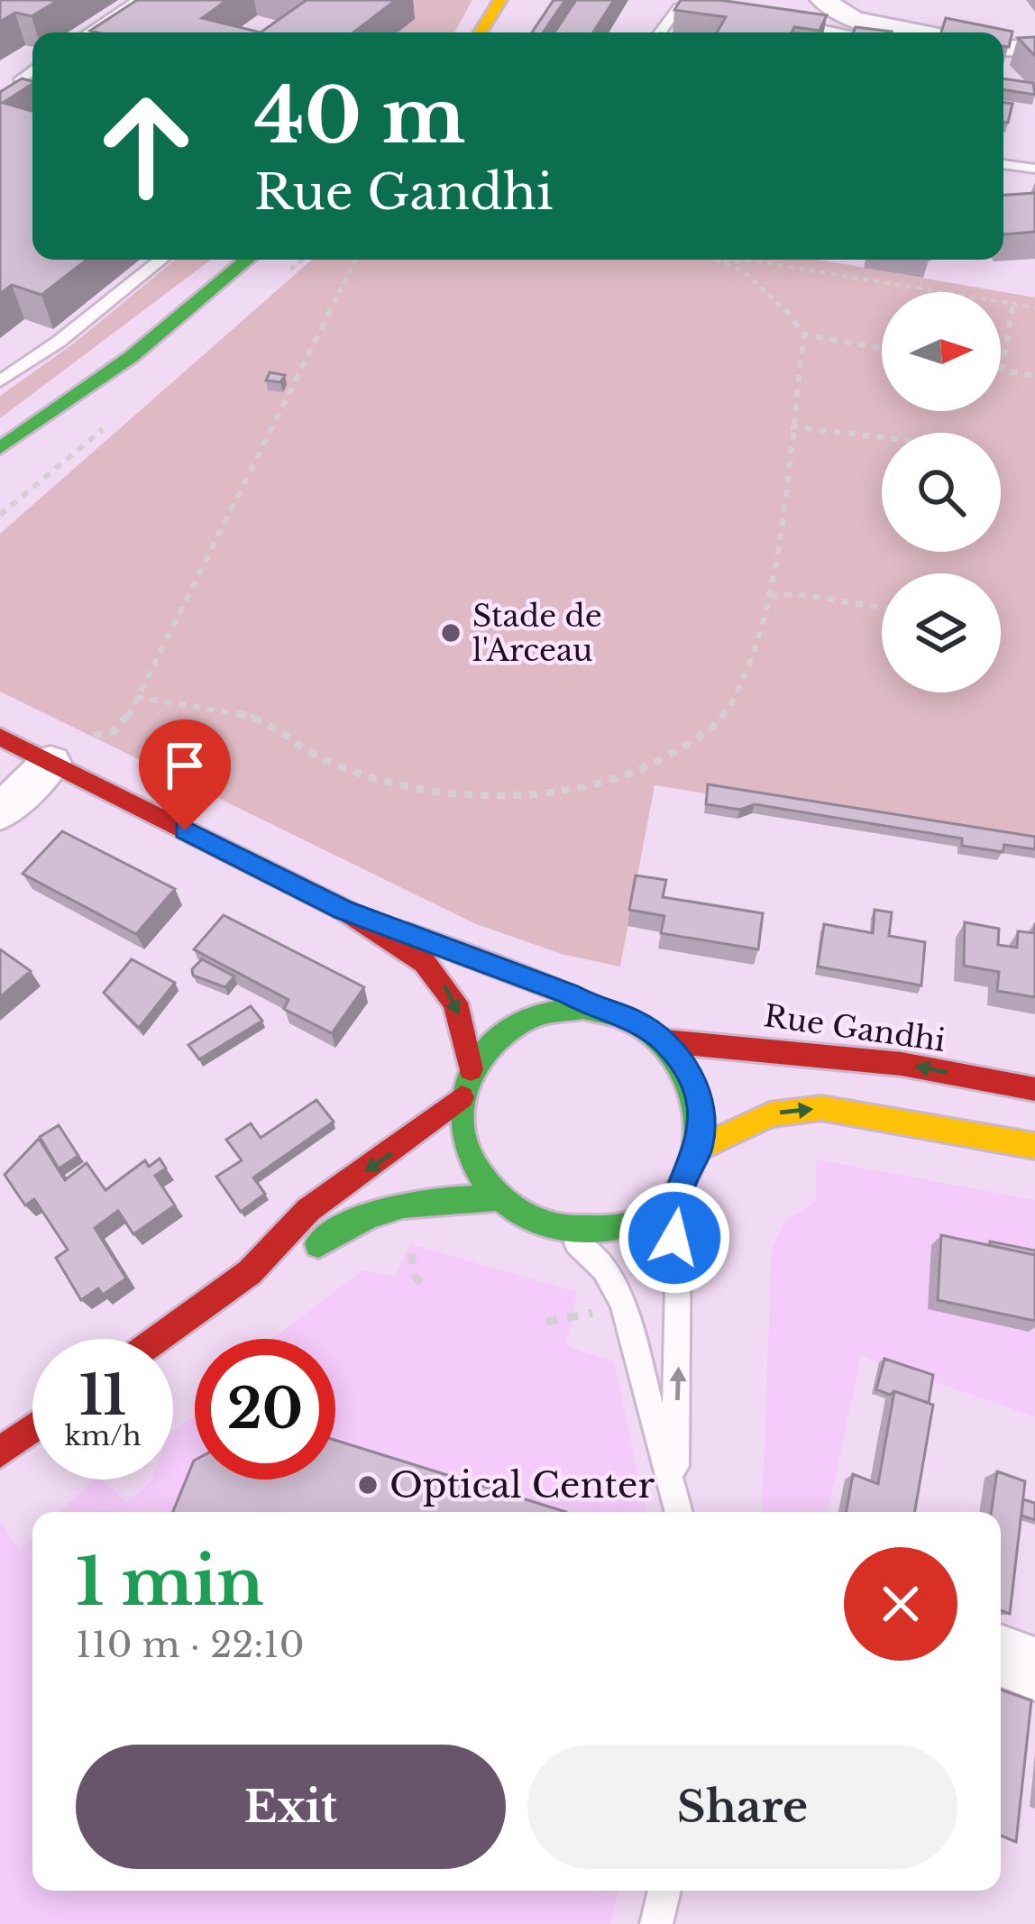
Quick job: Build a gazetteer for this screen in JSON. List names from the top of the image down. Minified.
{"streets":{"main road":["Rue Gandhi"]},"places":["Stade de l'Arceau","Optical Center"],"north":"right","page":{"turn":["40 m","Rue Gandhi"],"speed":"11 km/h","limit":"20","heading":["1 min","110 m · 22:10"],"buttons":["Exit","Share"]}}
